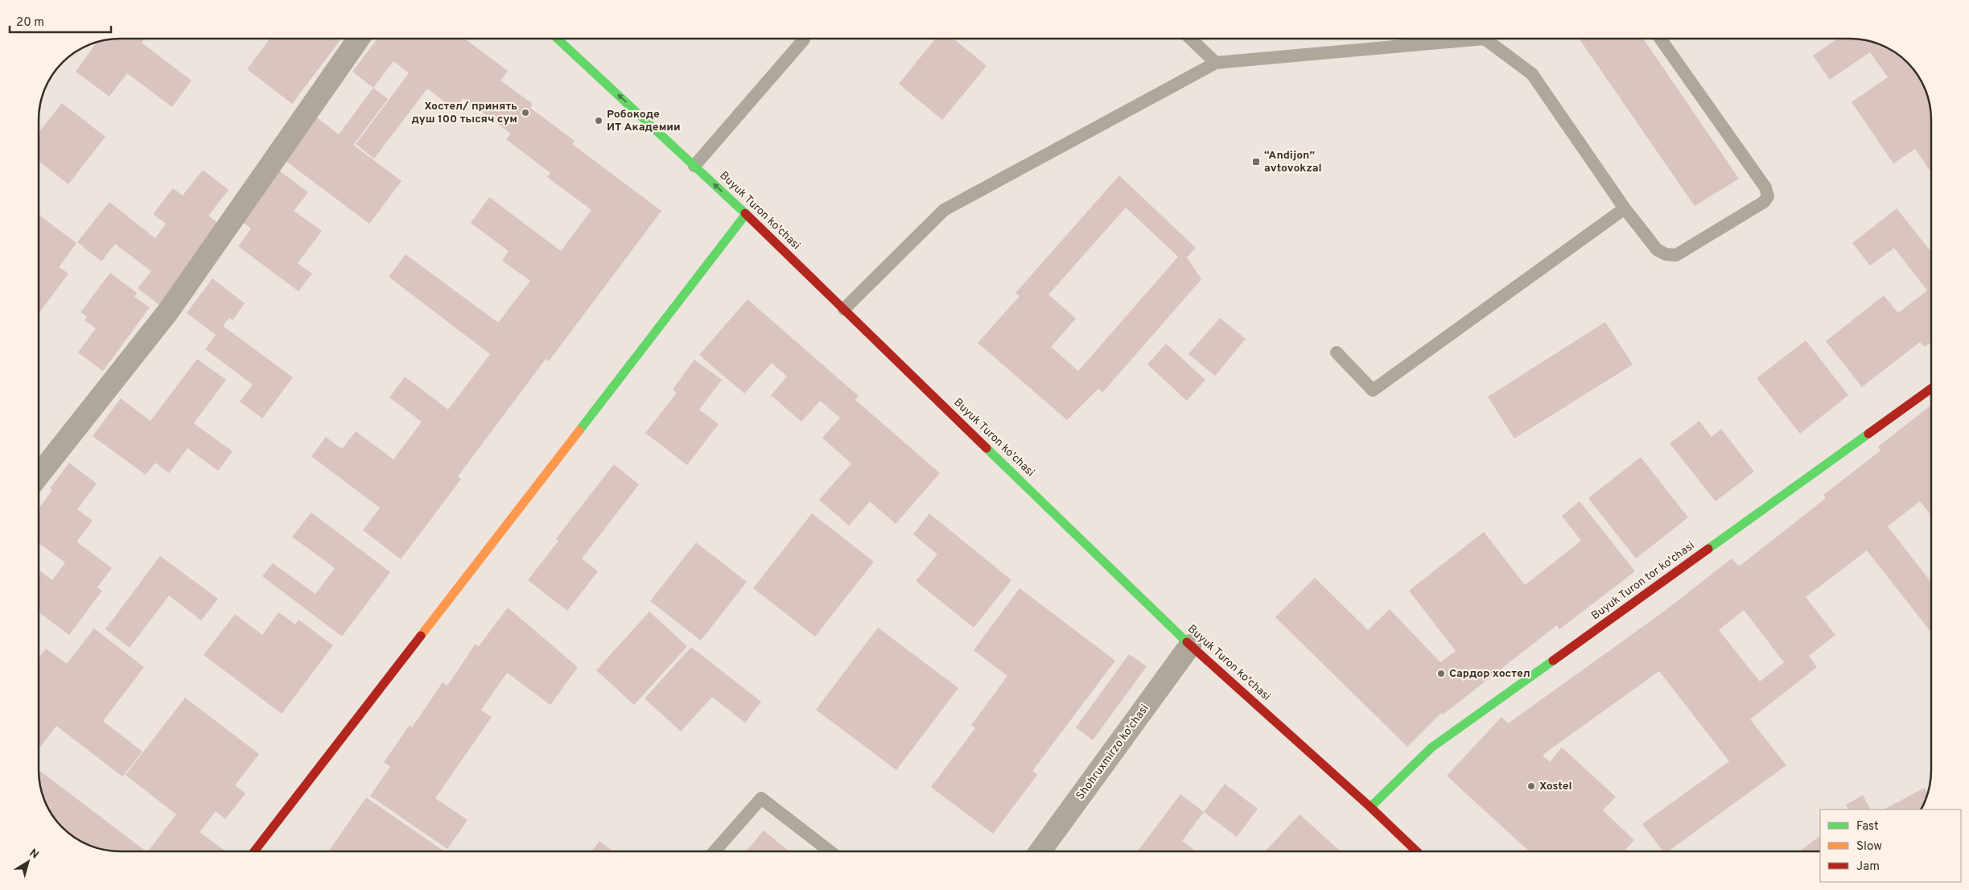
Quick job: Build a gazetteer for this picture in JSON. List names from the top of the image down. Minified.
{"streets":{"street":["Buyuk Turon ko'chasi","Buyuk Turon tor ko'chasi","Shohruxmirzo ko'chasi"]},"crossings":[["Buyuk Turon ko'chasi","Buyuk Turon tor ko'chasi"],["Buyuk Turon ko'chasi","Shohruxmirzo ko'chasi"]],"places":{"other":["Хостел/ принять душ 100 тысяч сум","Робокоде ИТ Академии","Сардор хостел","Xostel"],"transit":["“Andijon” avtovokzal"]},"legend":["Fast","Slow","Jam"],"scale_bar":"20 m","north":"top right"}
